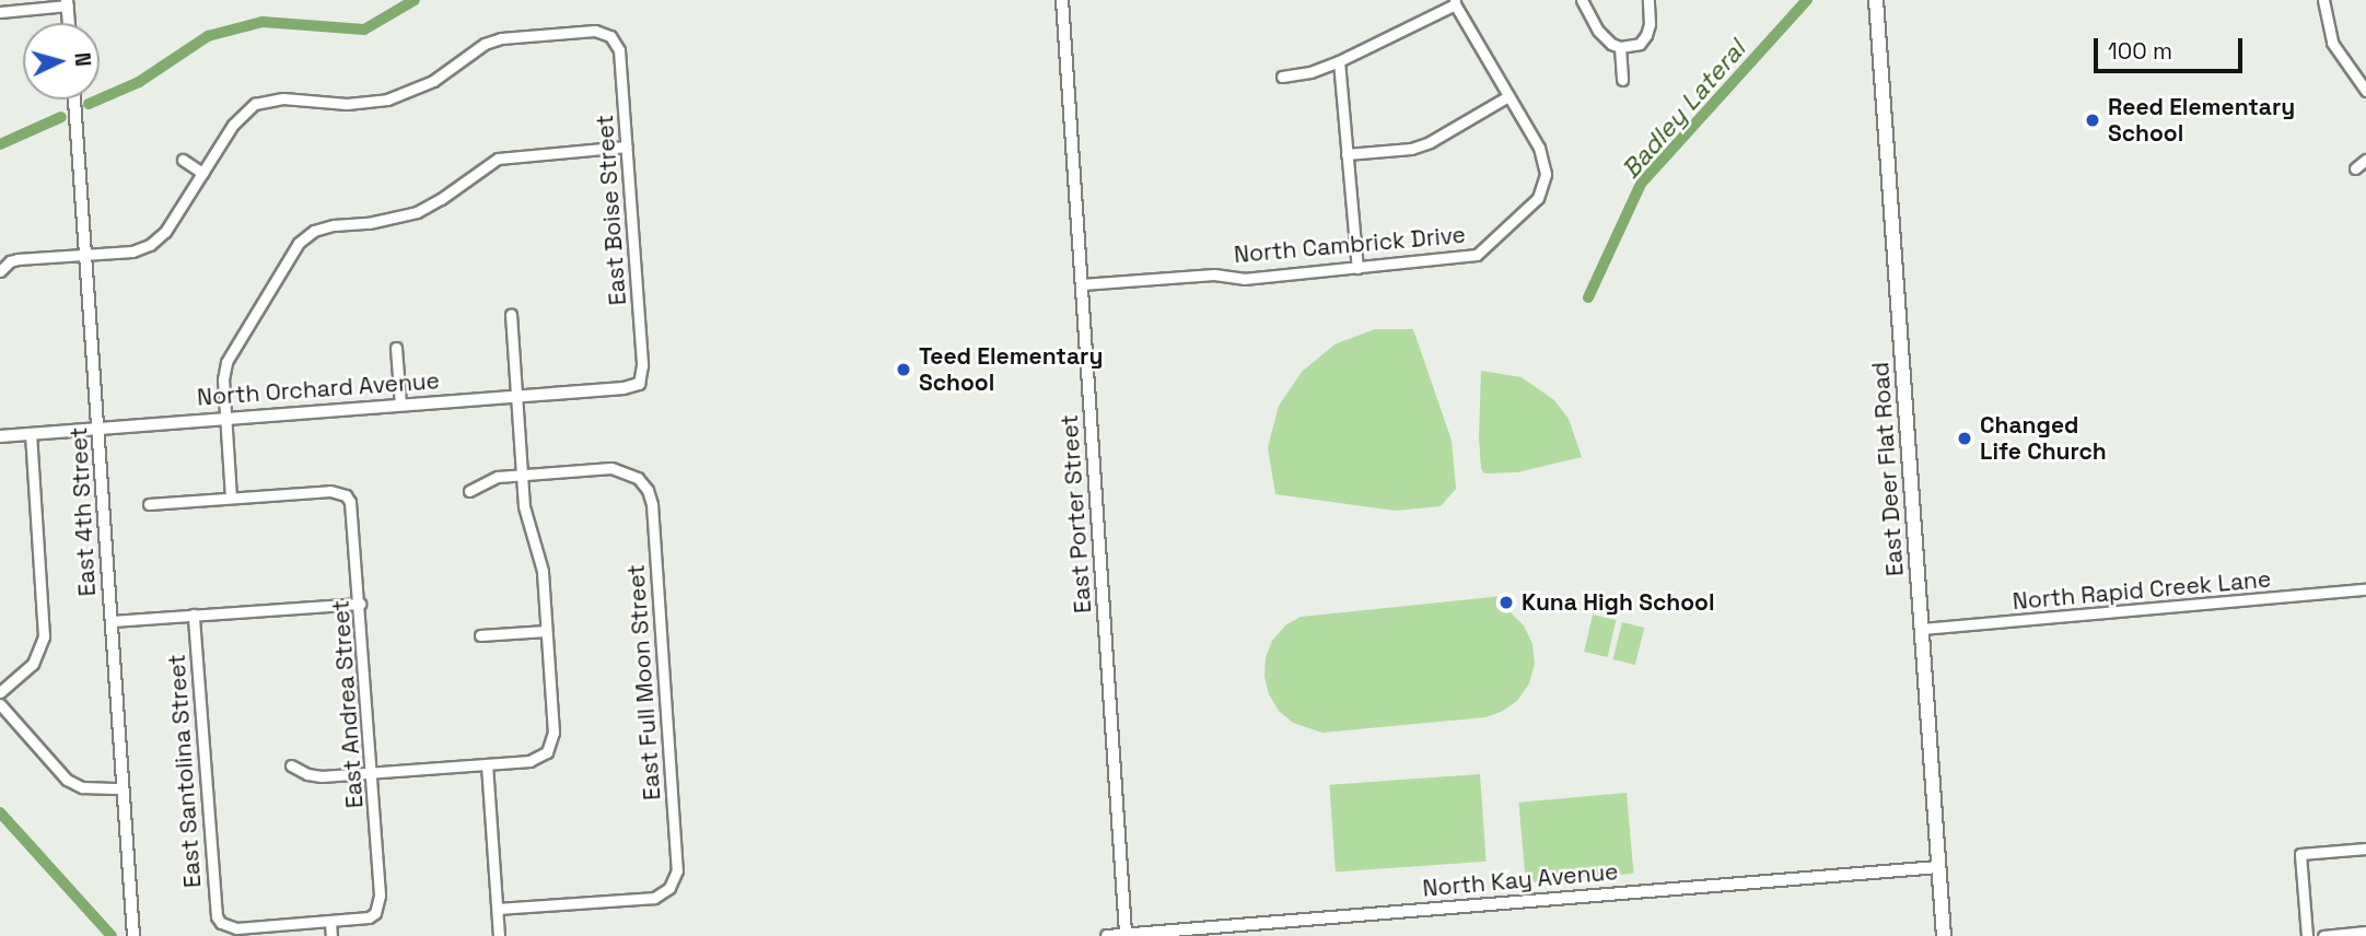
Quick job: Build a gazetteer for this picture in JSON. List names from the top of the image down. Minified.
{"streets":{"main road":["East Deer Flat Road"],"street":["East Boise Street","North Cambrick Drive","North Orchard Avenue","East 4th Street","East Porter Street","North Rapid Creek Lane","East Full Moon Street","East Andrea Street","East Santolina Street","North Kay Avenue"]},"crossings":[["East Boise Street","North Orchard Avenue"],["North Cambrick Drive","East Porter Street"],["North Orchard Avenue","East 4th Street"],["East Deer Flat Road","North Rapid Creek Lane"],["East Deer Flat Road","North Kay Avenue"],["East Porter Street","North Kay Avenue"],["East Andrea Street","East Santolina Street"]],"water":["Badley Lateral"],"places":["Reed Elementary School","Teed Elementary School","Changed Life Church","Kuna High School"],"scale_bar":"100 m","north":"right"}
